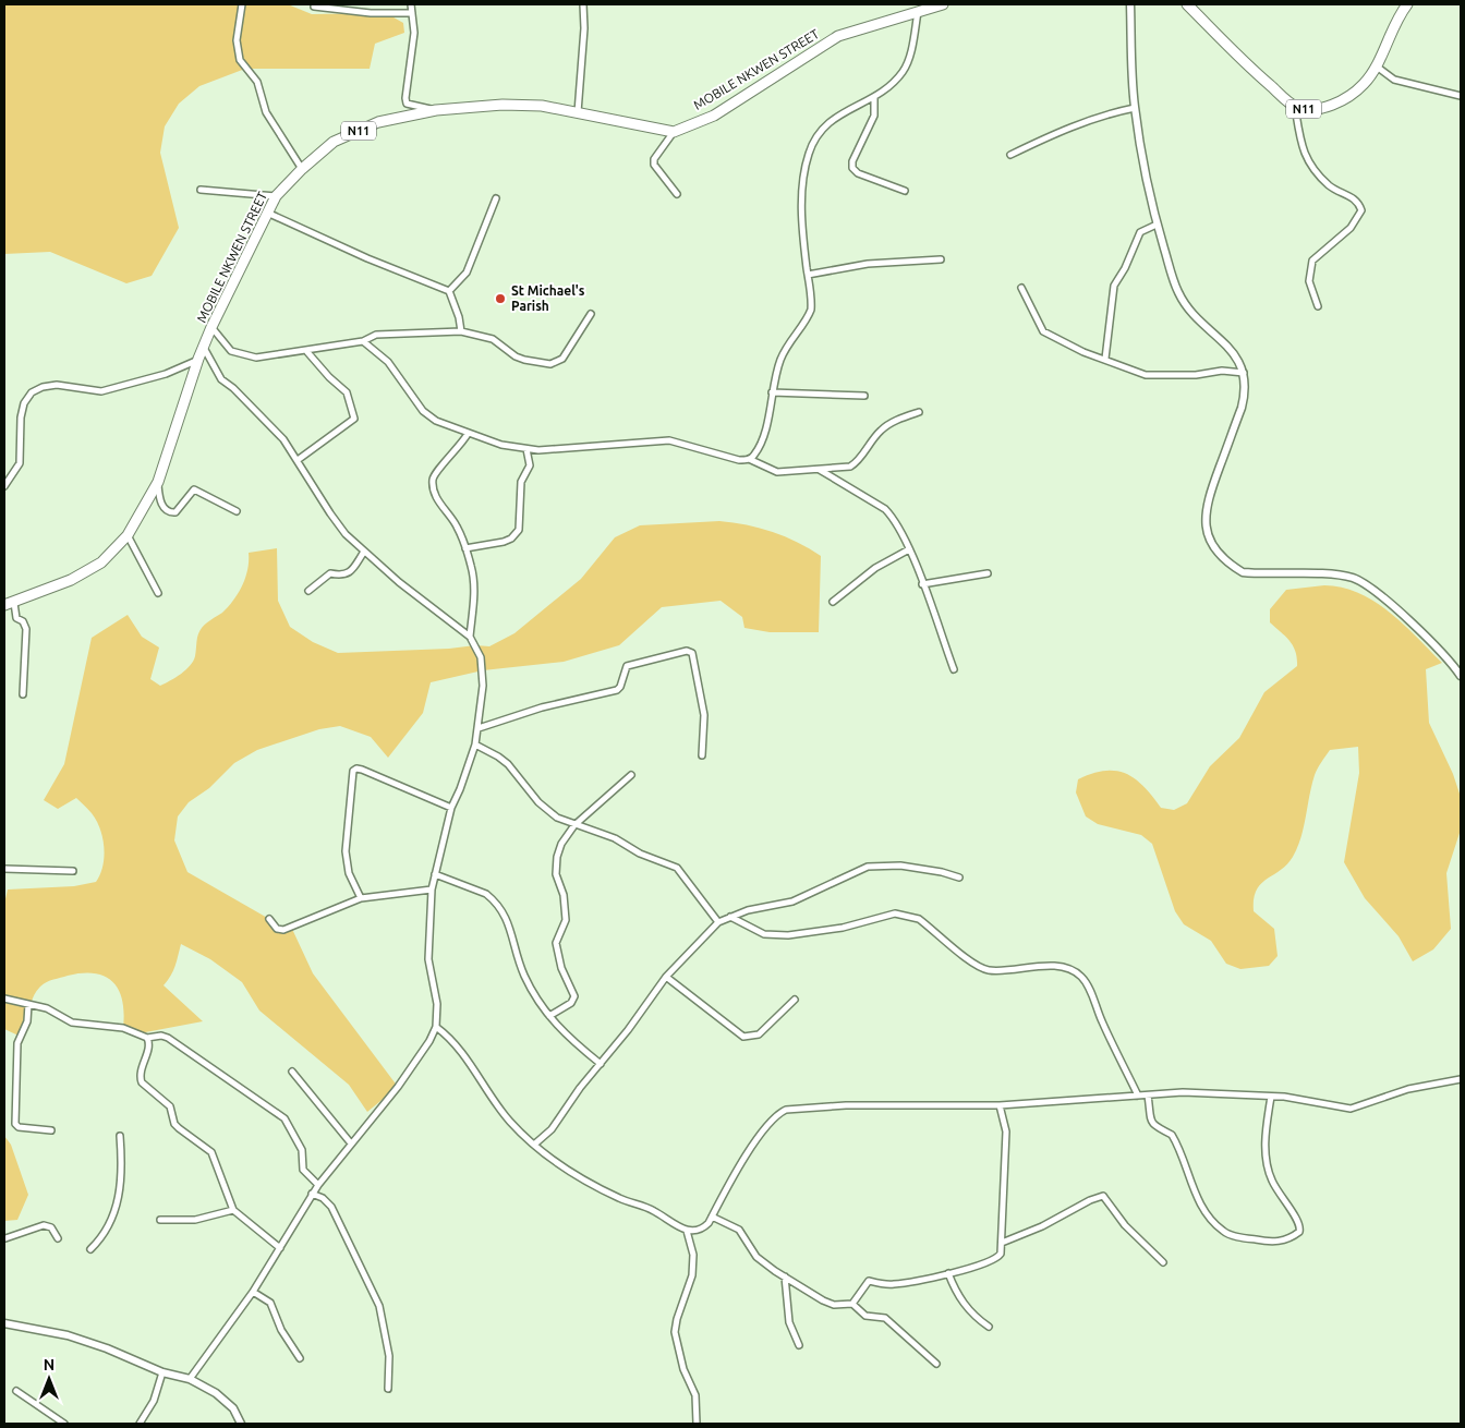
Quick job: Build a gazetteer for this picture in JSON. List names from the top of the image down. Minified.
{"streets":{"highway":["MOBILE NKWEN STREET","N11"]},"places":["St Michael's Parish"],"north":"top"}
